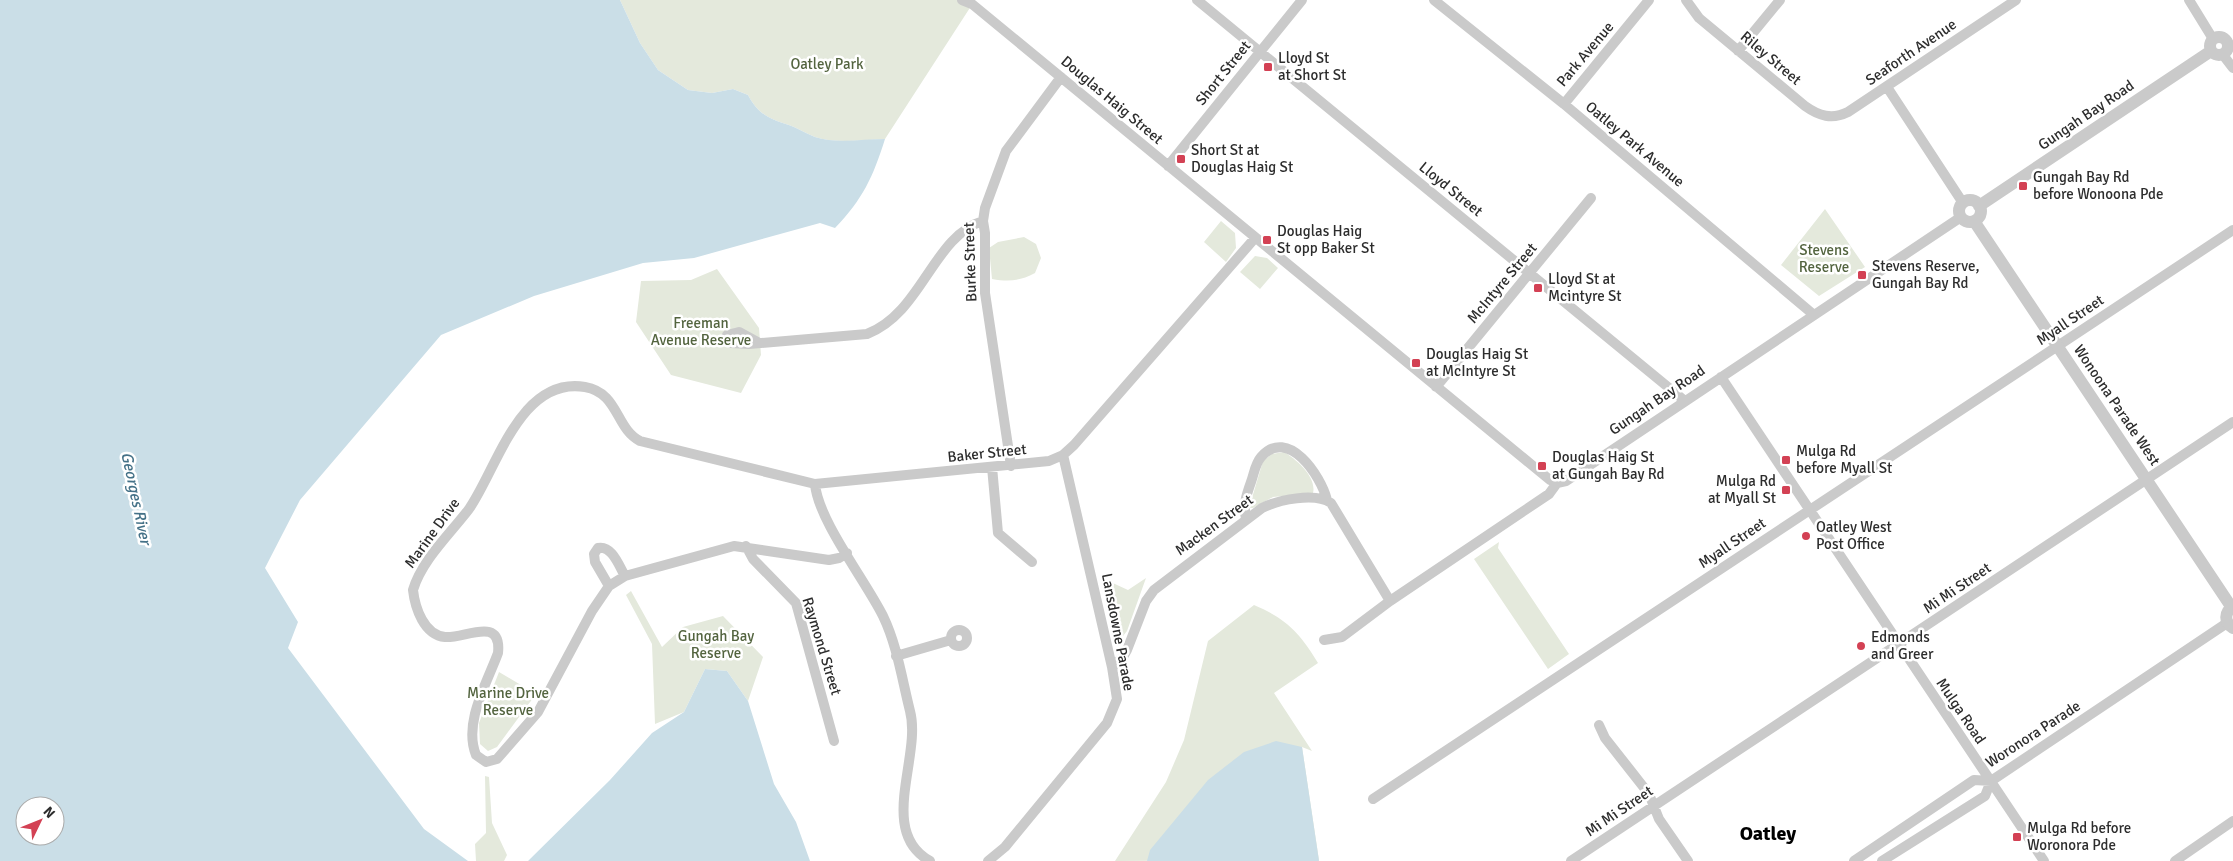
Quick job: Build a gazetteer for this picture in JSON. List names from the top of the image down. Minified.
{"streets":{"street":["Seaforth Avenue","Park Avenue","Riley Street","Short Street","Douglas Haig Street","Gungah Bay Road","Oatley Park Avenue","Lloyd Street","Burke Street","McIntyre Street","Myall Street","Wonoona Parade West","Baker Street","Macken Street","Marine Drive","Mi Mi Street","Lansdowne Parade","Raymond Street","Mulga Road","Woronora Parade"]},"crossings":[["Seaforth Avenue","Riley Street"],["Park Avenue","Oatley Park Avenue"],["Short Street","Douglas Haig Street"],["Short Street","Lloyd Street"],["Douglas Haig Street","Gungah Bay Road"],["Douglas Haig Street","Burke Street"],["Douglas Haig Street","McIntyre Street"],["Douglas Haig Street","Baker Street"],["Gungah Bay Road","Oatley Park Avenue"],["Gungah Bay Road","Lloyd Street"],["Gungah Bay Road","Wonoona Parade West"],["Gungah Bay Road","Mulga Road"],["Lloyd Street","McIntyre Street"],["Burke Street","Baker Street"],["Myall Street","Wonoona Parade West"],["Myall Street","Mulga Road"],["Wonoona Parade West","Mi Mi Street"],["Baker Street","Marine Drive"],["Baker Street","Lansdowne Parade"],["Macken Street","Lansdowne Parade"],["Marine Drive","Raymond Street"],["Mi Mi Street","Mulga Road"],["Mulga Road","Woronora Parade"]],"districts":["Oatley"],"water":["Georges River"],"parks":["Oatley Park","Stevens Reserve","Freeman Avenue Reserve","Gungah Bay Reserve","Marine Drive Reserve"],"places":{"transit":["Lloyd St at Short St","Short St at Douglas Haig St","Gungah Bay Rd before Wonoona Pde","Douglas Haig St opp Baker St","Stevens Reserve, Gungah Bay Rd","Lloyd St at Mcintyre St","Douglas Haig St at McIntyre St","Mulga Rd before Myall St","Douglas Haig St at Gungah Bay Rd","Mulga Rd at Myall St","Mulga Rd before Woronora Pde"],"other":["Oatley West Post Office","Edmonds and Greer"]},"north":"top right"}
